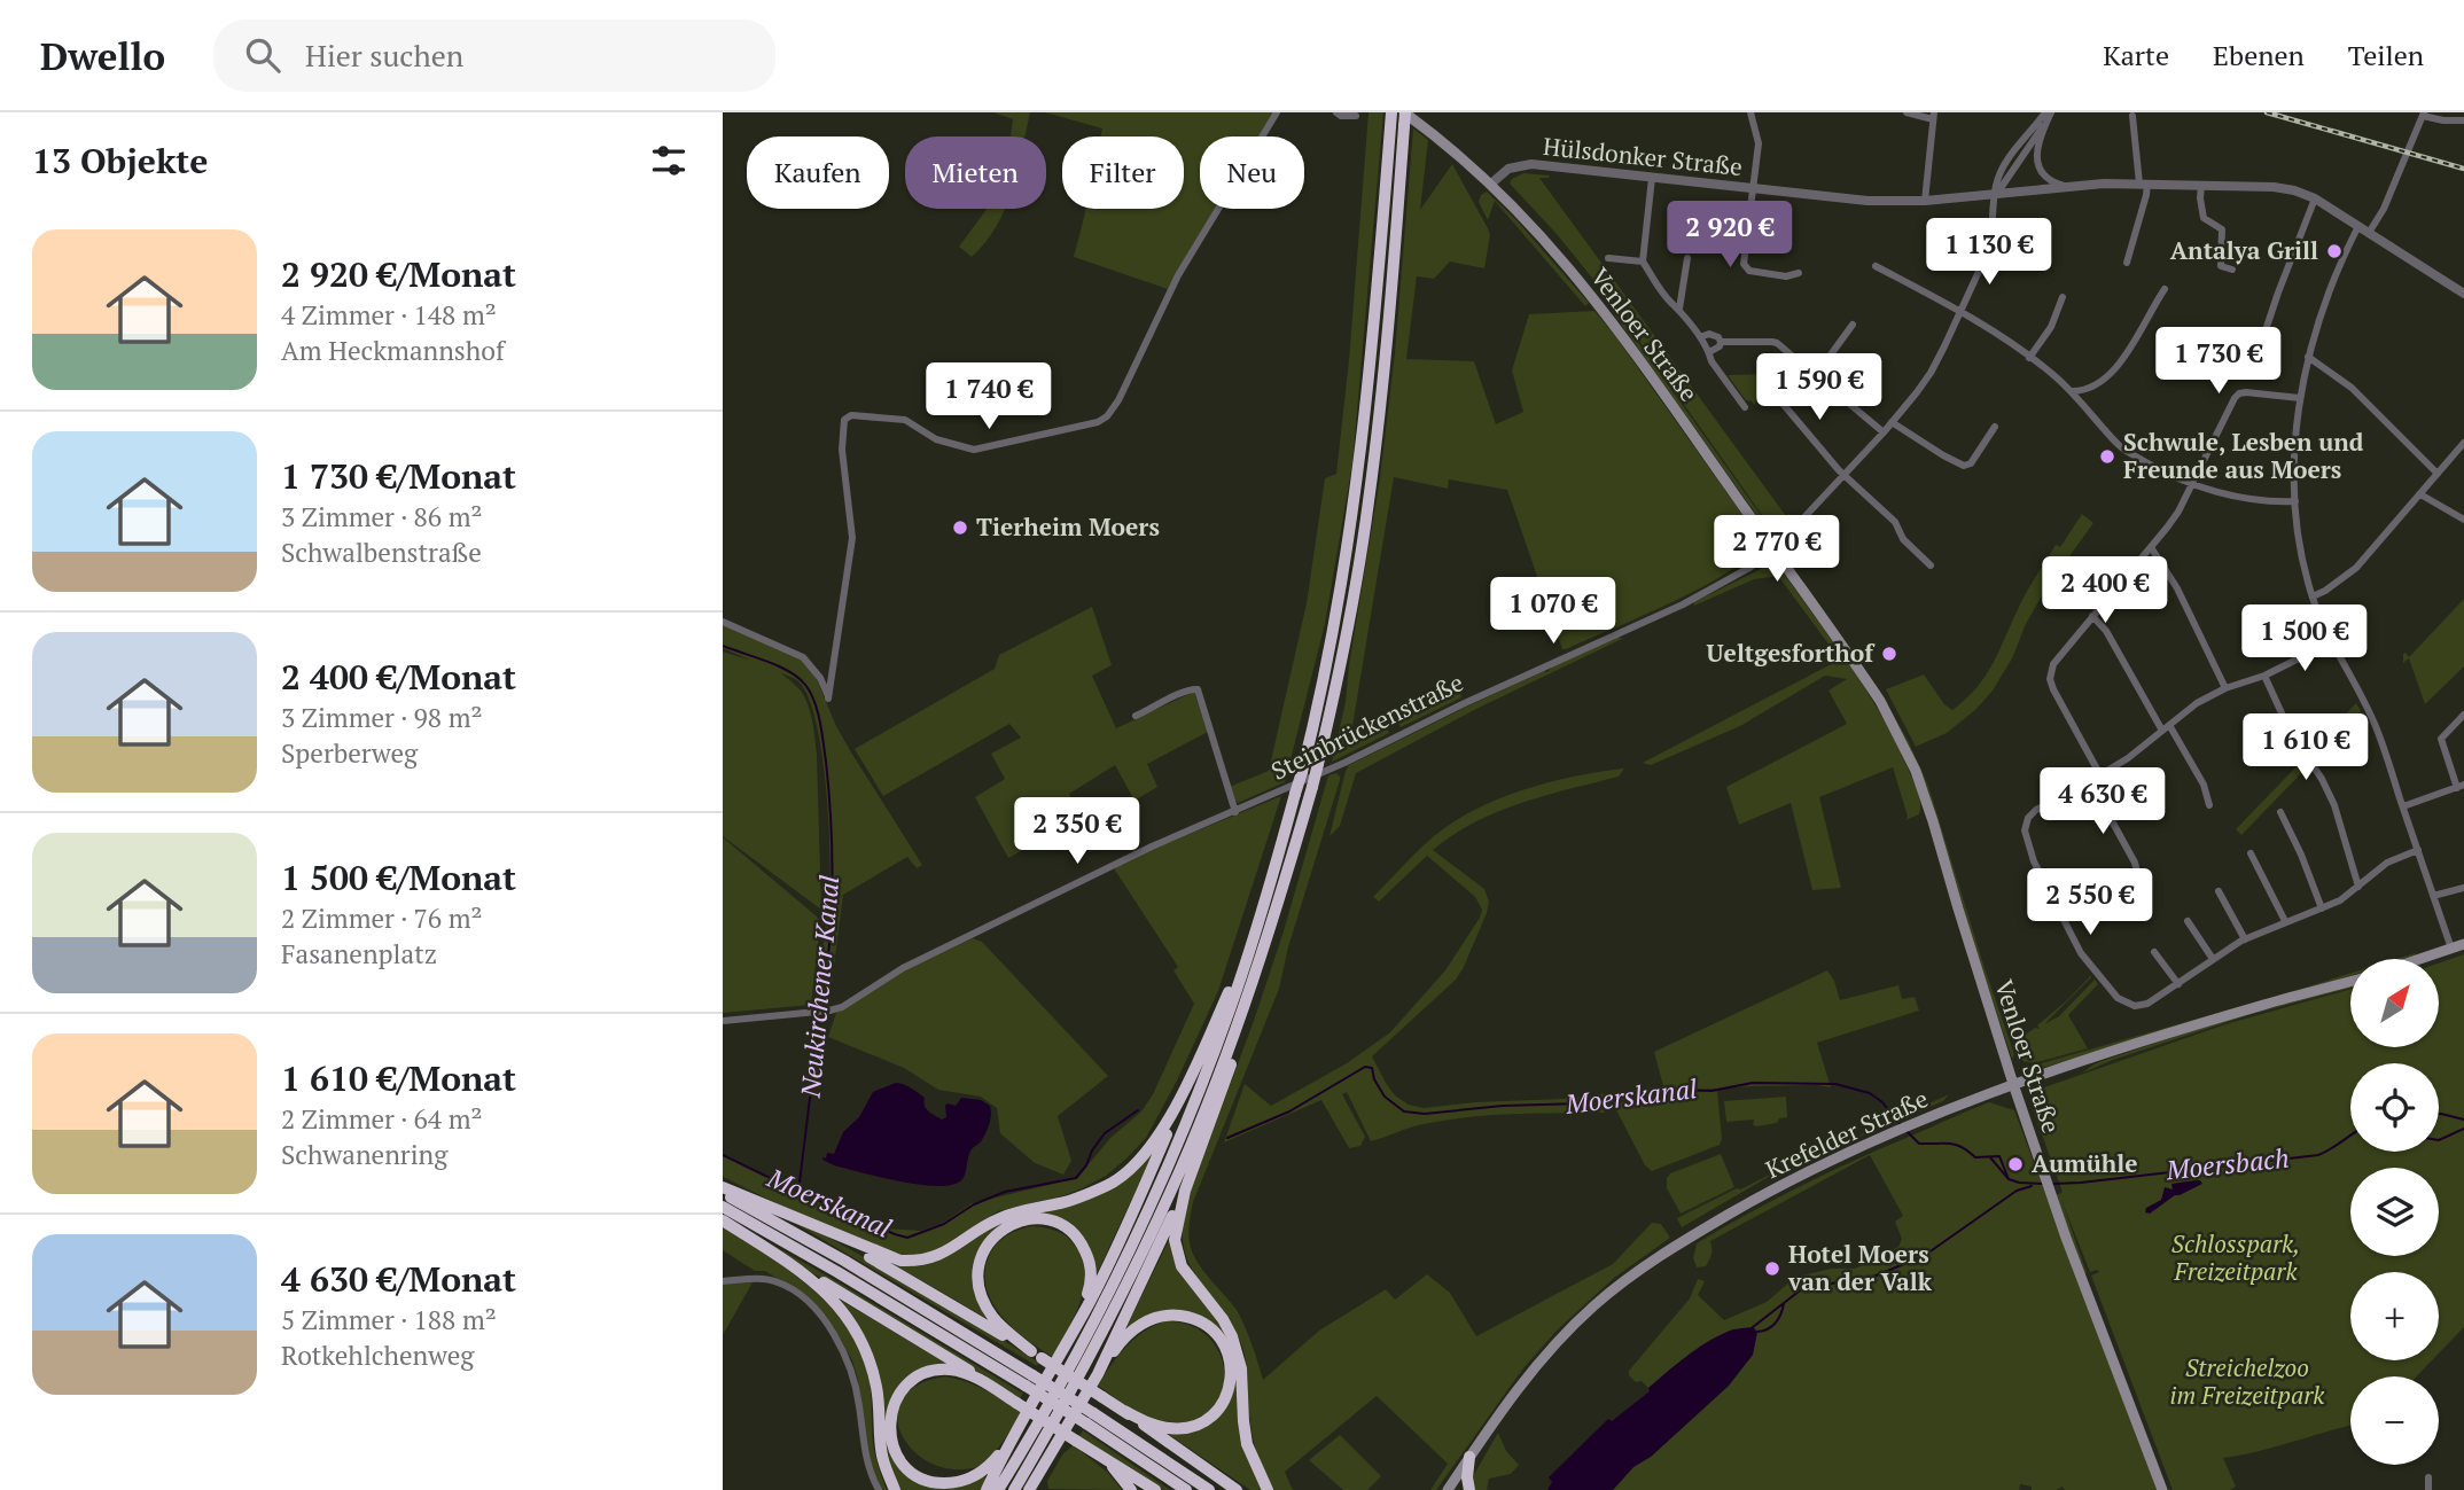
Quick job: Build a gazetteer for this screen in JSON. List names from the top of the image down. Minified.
{"streets":{"main road":["Venloer Straße","Krefelder Straße"],"street":["Hülsdonker Straße","Steinbrückenstraße"]},"crossings":[["Hülsdonker Straße","Venloer Straße"],["Hülsdonker Straße","Steinbrückenstraße"],["Venloer Straße","Steinbrückenstraße"],["Venloer Straße","Krefelder Straße"]],"water":["Neukirchener Kanal","Moerskanal","Moersbach"],"parks":["Schlosspark, Freizeitpark","Streichelzoo im Freizeitpark"],"places":["Antalya Grill","Schwule, Lesben und Freunde aus Moers","Tierheim Moers","Ueltgesforthof","Aumühle","Hotel Moers van der Valk"],"north":"top right","page":{"header":"Dwello","search":"Hier suchen","nav":["Karte","Ebenen","Teilen"],"heading":"13 Objekte","chip":["Kaufen","Mieten","Filter","Neu"],"price":["2 920 €","1 130 €","1 730 €","1 590 €","1 740 €","2 770 €","2 400 €","1 070 €","1 500 €","1 610 €","4 630 €","2 350 €","2 550 €"],"list":[{"name":"2 920 €/Monat","note":"4 Zimmer · 148 m² · Am Heckmannshof"},{"name":"1 730 €/Monat","note":"3 Zimmer · 86 m² · Schwalbenstraße"},{"name":"2 400 €/Monat","note":"3 Zimmer · 98 m² · Sperberweg"},{"name":"1 500 €/Monat","note":"2 Zimmer · 76 m² · Fasanenplatz"},{"name":"1 610 €/Monat","note":"2 Zimmer · 64 m² · Schwanenring"},{"name":"4 630 €/Monat","note":"5 Zimmer · 188 m² · Rotkehlchenweg"}],"map_buttons":["+","−"]}}
